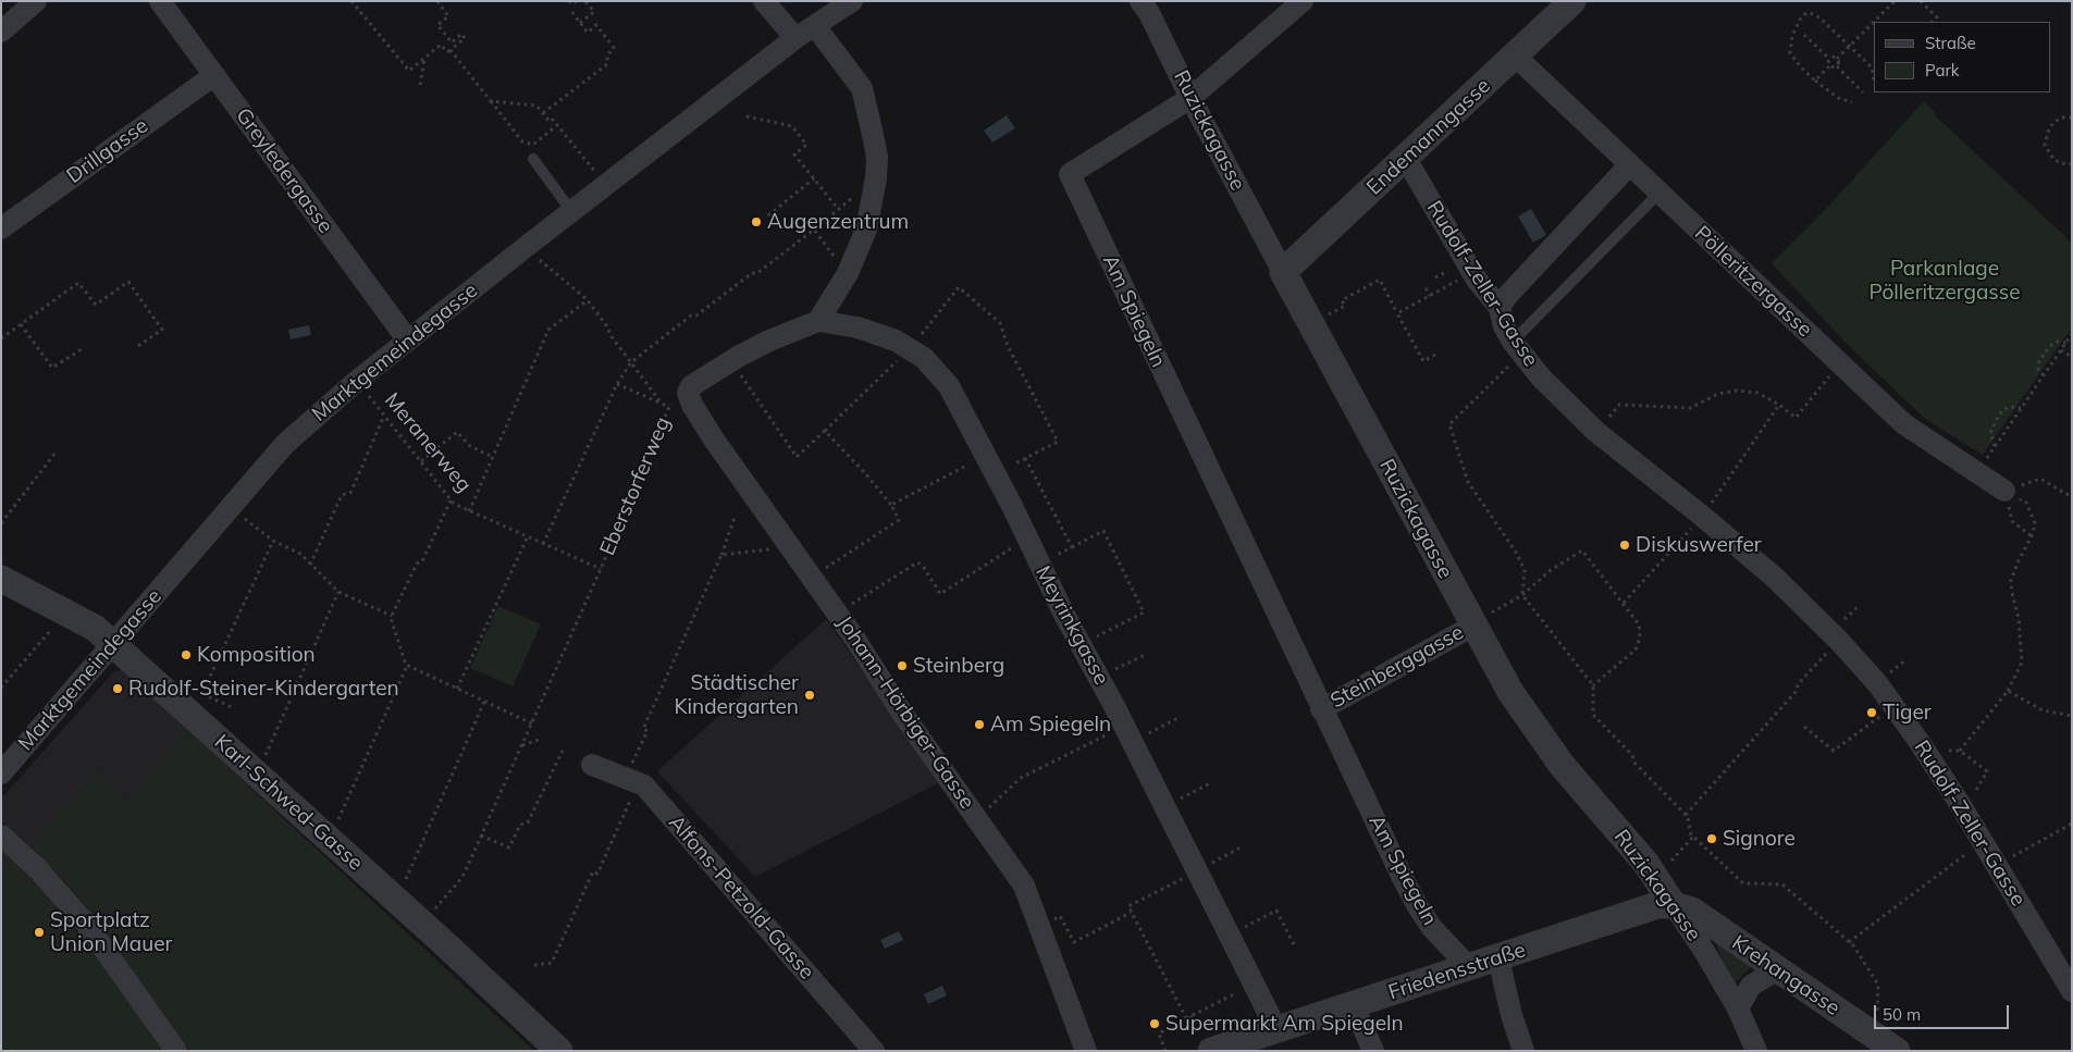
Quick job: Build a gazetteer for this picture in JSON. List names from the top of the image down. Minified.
{"streets":{"street":["Ruzickagasse","Endemanngasse","Drillgasse","Greyledergasse","Pölleritzergasse","Rudolf-Zeller-Gasse","Am Spiegeln","Marktgemeindegasse","Meyrinkgasse","Steinberggasse","Johann-Hörbiger-Gasse","Karl-Schwed-Gasse","Alfons-Petzold-Gasse","Friedensstraße","Krehangasse"],"path":["Meranerweg","Eberstorferweg"]},"crossings":[["Ruzickagasse","Endemanngasse"],["Ruzickagasse","Am Spiegeln"],["Ruzickagasse","Steinberggasse"],["Ruzickagasse","Friedensstraße"],["Ruzickagasse","Krehangasse"],["Endemanngasse","Pölleritzergasse"],["Endemanngasse","Rudolf-Zeller-Gasse"],["Drillgasse","Greyledergasse"],["Greyledergasse","Marktgemeindegasse"],["Am Spiegeln","Steinberggasse"],["Am Spiegeln","Friedensstraße"],["Marktgemeindegasse","Meranerweg"],["Marktgemeindegasse","Karl-Schwed-Gasse"],["Meranerweg","Eberstorferweg"],["Eberstorferweg","Johann-Hörbiger-Gasse"],["Eberstorferweg","Karl-Schwed-Gasse"],["Meyrinkgasse","Friedensstraße"],["Friedensstraße","Krehangasse"]],"parks":["Parkanlage Pölleritzergasse"],"places":["Augenzentrum","Diskuswerfer","Komposition","Steinberg","Rudolf-Steiner-Kindergarten","Städtischer Kindergarten","Tiger","Am Spiegeln","Signore","Sportplatz Union Mauer","Supermarkt Am Spiegeln"],"legend":["Straße","Park"],"scale_bar":"50 m"}
